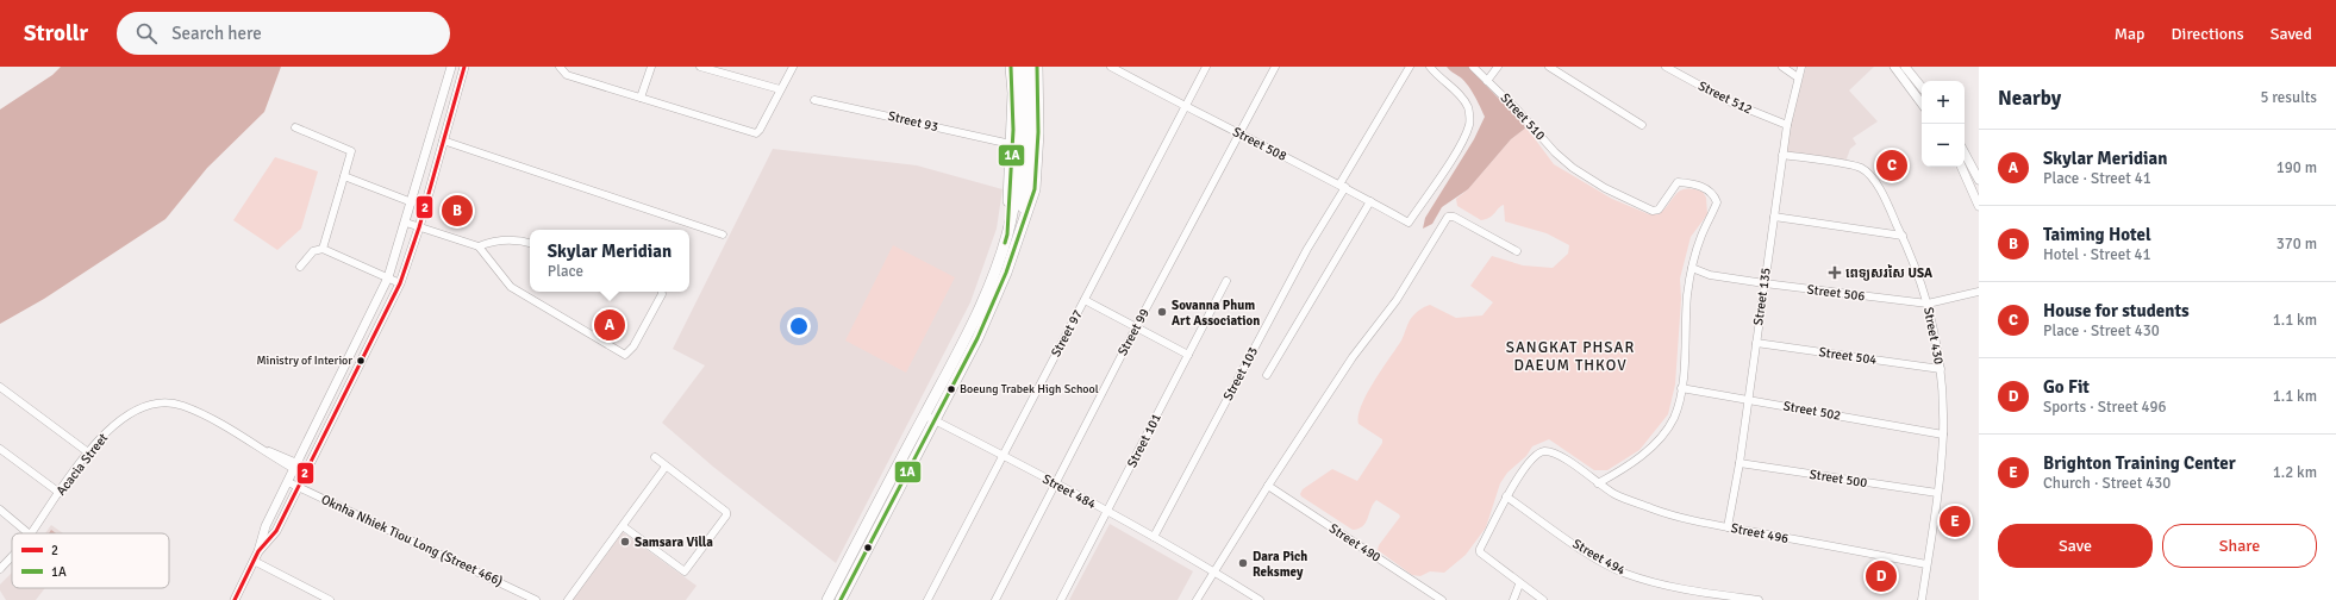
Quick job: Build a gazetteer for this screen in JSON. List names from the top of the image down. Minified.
{"streets":{"street":["Street 512","Street 510","Street 93","Street 508","Street 506","Street 135","Street 99","Street 97","Street 430","Street 504","Street 103","Street 502","Street 101","Acacia Street","Street 500","Street 484","Street 496","Oknha Nhiek Tiou Long (Street 466)","Street 490","Street 494"]},"crossings":[["Street 512","Street 135"],["Street 510","Street 506"],["Street 508","Street 99"],["Street 508","Street 97"],["Street 508","Street 103"],["Street 506","Street 135"],["Street 506","Street 430"],["Street 135","Street 430"],["Street 135","Street 504"],["Street 135","Street 502"],["Street 135","Street 500"],["Street 135","Street 496"],["Street 99","Street 484"],["Street 97","Street 484"],["Street 430","Street 504"],["Street 430","Street 502"],["Street 430","Street 500"],["Street 430","Street 496"],["Street 103","Street 484"],["Street 101","Street 484"],["Street 496","Street 494"]],"districts":["SANGKAT PHSAR DAEUM THKOV"],"places":{"health":["ពេទ្យសរសៃ USA"],"other":["Sovanna Phum Art Association","Ministry of Interior","Boeung Trabek High School","Samsara Villa","Dara Pich Reksmey"]},"lines":["transit line 2","transit line 1A"],"legend":["2","1A"],"page":{"header":"Strollr","search":"Search here","nav":["Map","Directions","Saved"],"heading":["Nearby","5 results"],"map_buttons":["+","−"],"list":[{"mark":"A","name":"Skylar Meridian","note":"Place · Street 41","value":"190 m"},{"mark":"B","name":"Taiming Hotel","note":"Hotel · Street 41","value":"370 m"},{"mark":"C","name":"House for students","note":"Place · Street 430","value":"1.1 km"},{"mark":"D","name":"Go Fit","note":"Sports · Street 496","value":"1.1 km"},{"mark":"E","name":"Brighton Training Center","note":"Church · Street 430","value":"1.2 km"}],"pins":["C","B","A","E","D"],"popup":["Skylar Meridian","Place"],"buttons":["Save","Share"]}}
